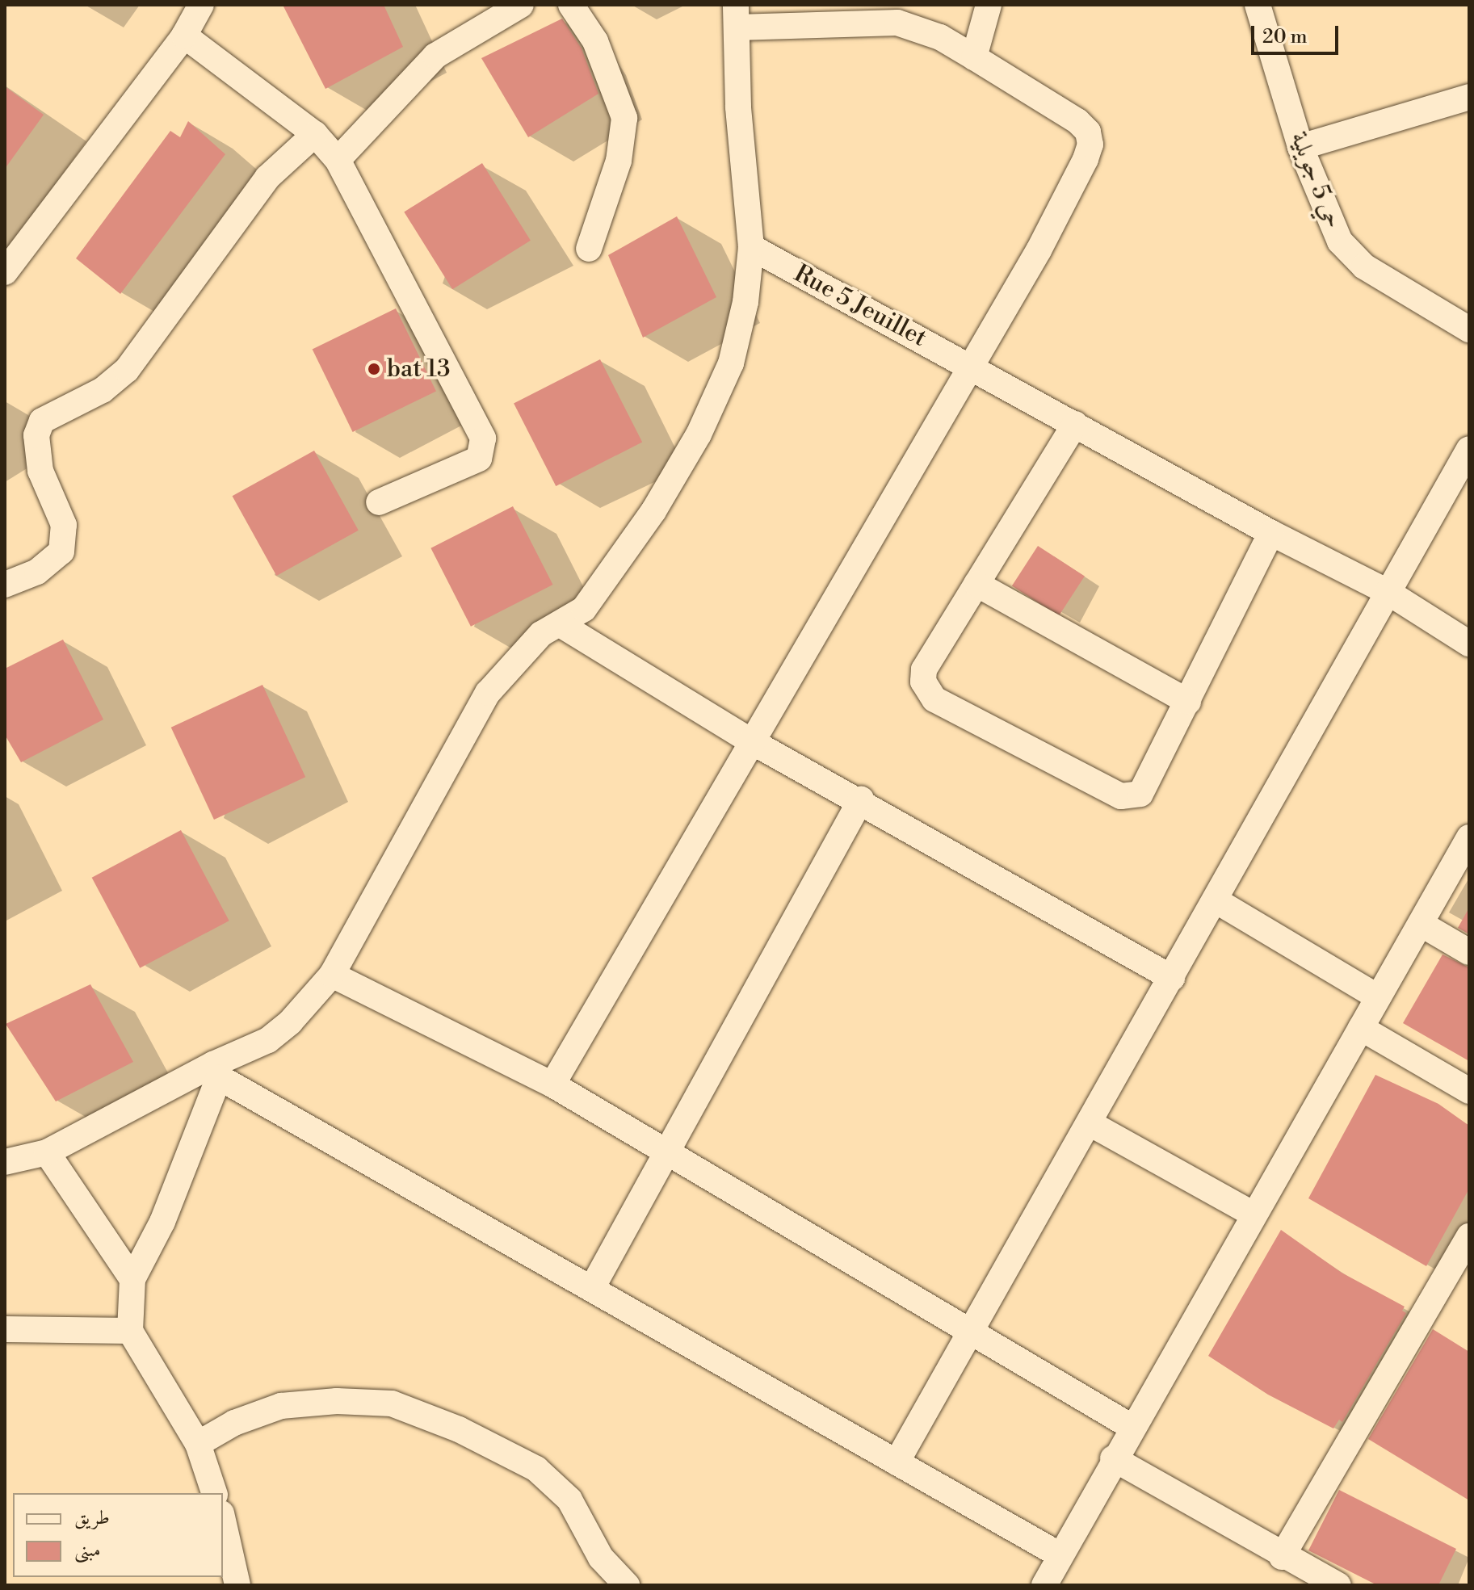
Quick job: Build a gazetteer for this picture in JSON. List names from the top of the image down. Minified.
{"streets":{"street":["حي 5 جويلية","Rue 5 Jeuillet"]},"places":["bat 13"],"legend":["طريق","مبنى"],"scale_bar":"20 m"}
